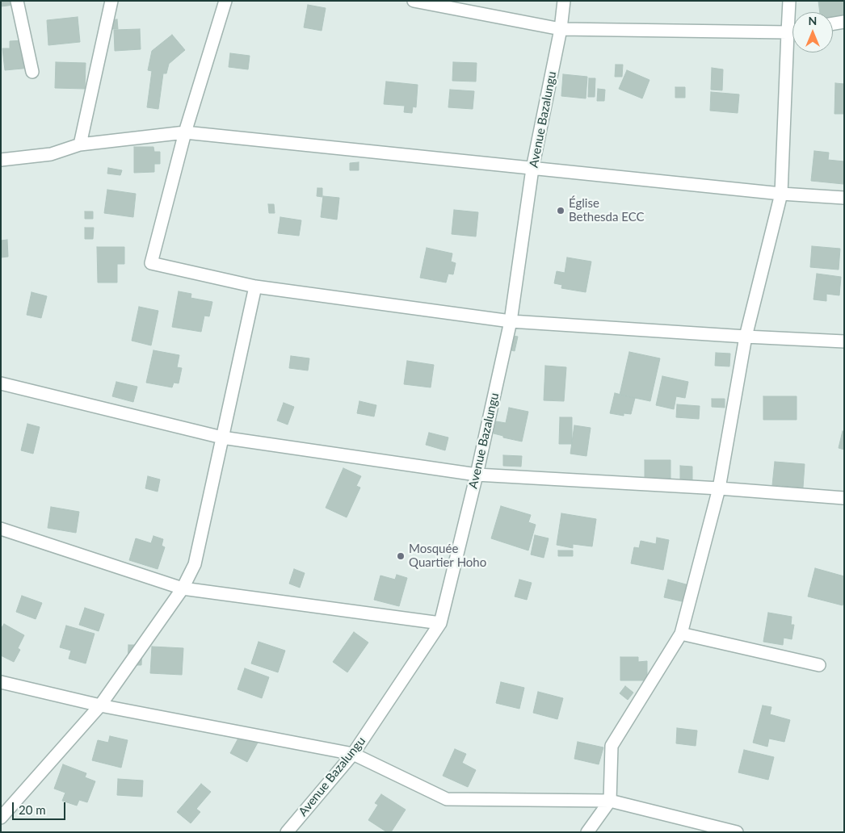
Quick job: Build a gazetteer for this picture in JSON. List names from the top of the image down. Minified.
{"streets":{"street":["Avenue Bazalungu"]},"places":["Église Bethesda ECC","Mosquée Quartier Hoho"],"scale_bar":"20 m","north":"top"}
